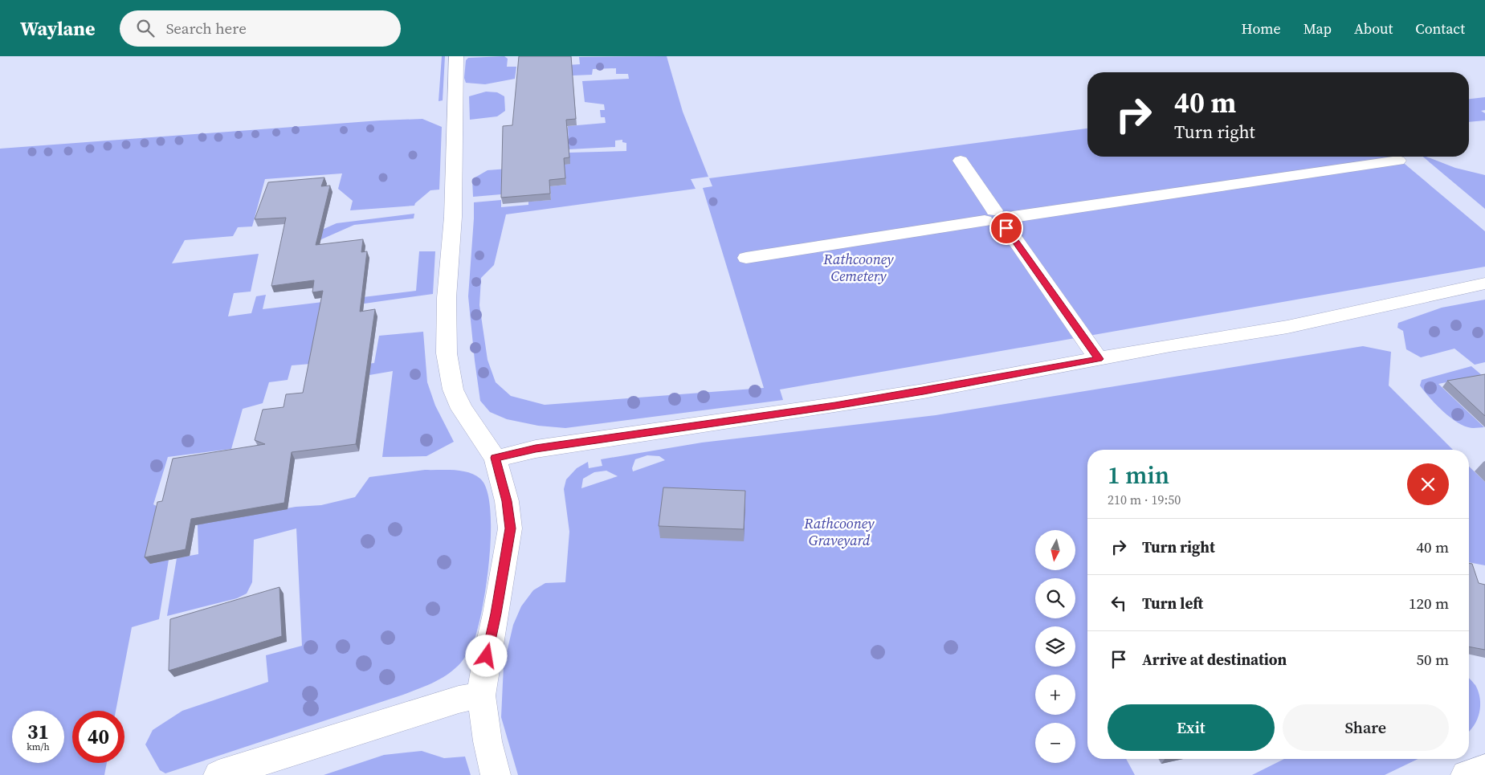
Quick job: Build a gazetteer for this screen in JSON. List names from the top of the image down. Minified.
{"parks":["Rathcooney Cemetery","Rathcooney Graveyard"],"north":"bottom","page":{"header":"Waylane","search":"Search here","nav":["Home","Map","About","Contact"],"turn":["40 m","Turn right"],"heading":["1 min","210 m · 19:50"],"list":[{"name":"Turn right","value":"40 m"},{"name":"Turn left","value":"120 m"},{"name":"Arrive at destination","value":"50 m"}],"map_buttons":["+","−"],"buttons":["Exit","Share"],"speed":"31 km/h","limit":"40"}}
